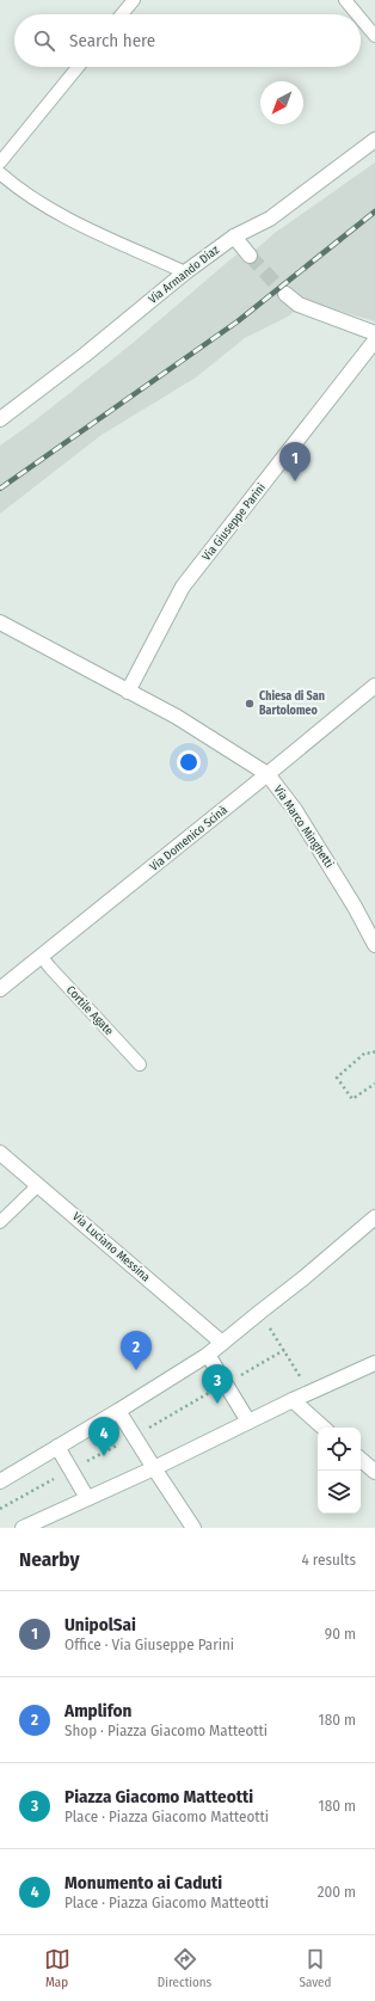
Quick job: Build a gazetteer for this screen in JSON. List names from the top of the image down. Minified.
{"streets":{"street":["Via Armando Diaz","Via Giuseppe Parini","Via Marco Minghetti","Via Domenico Scinà","Via Luciano Messina"],"lane":["Cortile Agate"]},"crossings":[["Via Giuseppe Parini","Via Marco Minghetti"],["Via Marco Minghetti","Via Domenico Scinà"],["Via Domenico Scinà","Cortile Agate"]],"places":["Chiesa di San Bartolomeo"],"north":"bottom left","page":{"search":"Search here","pins":["1","2","3","4"],"heading":["Nearby","4 results"],"list":[{"mark":"1","name":"UnipolSai","note":"Office · Via Giuseppe Parini","value":"90 m"},{"mark":"2","name":"Amplifon","note":"Shop · Piazza Giacomo Matteotti","value":"180 m"},{"mark":"3","name":"Piazza Giacomo Matteotti","note":"Place · Piazza Giacomo Matteotti","value":"180 m"},{"mark":"4","name":"Monumento ai Caduti","note":"Place · Piazza Giacomo Matteotti","value":"200 m"}],"nav":["Map","Directions","Saved"]}}
